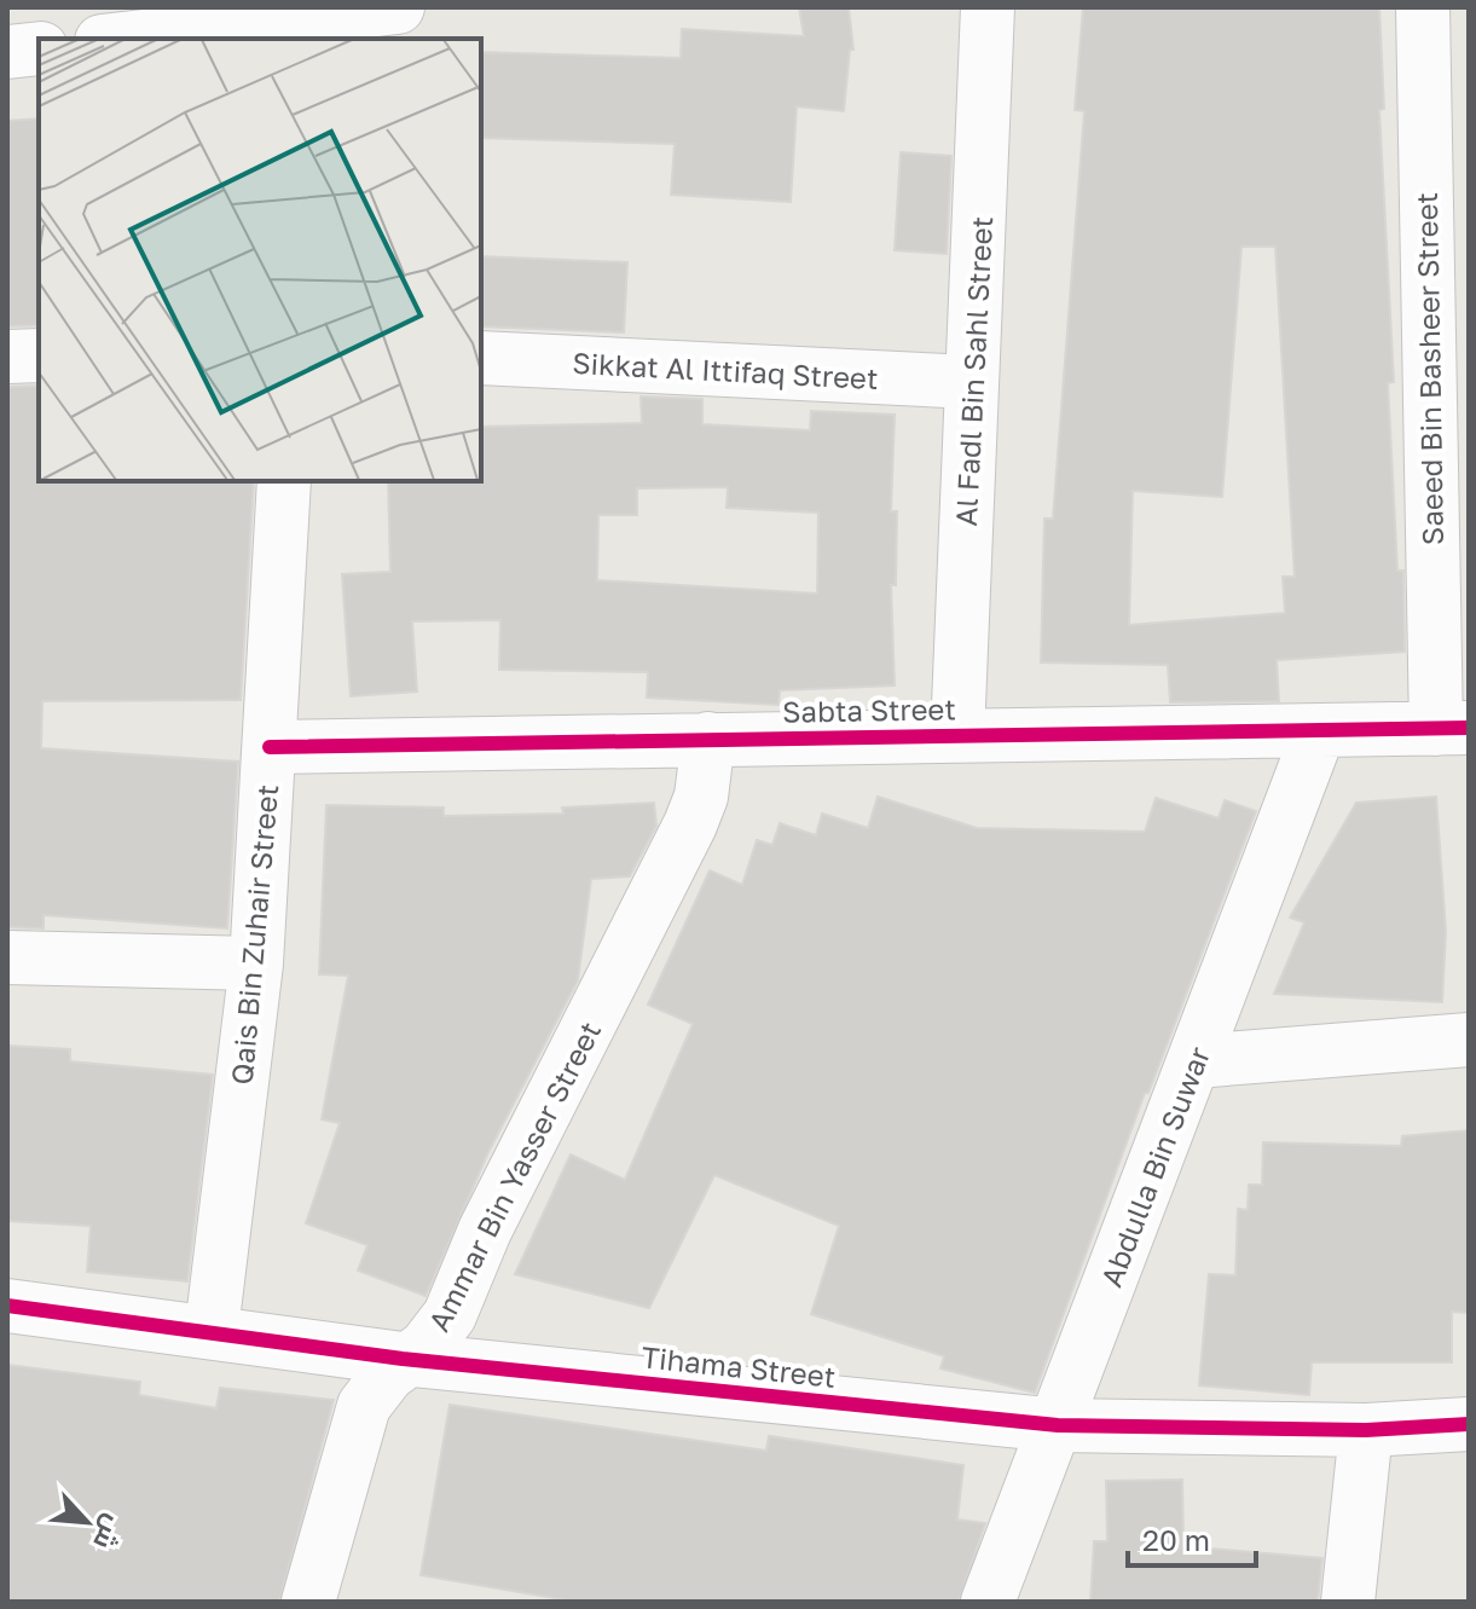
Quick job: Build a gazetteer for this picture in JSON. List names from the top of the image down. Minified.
{"streets":{"street":["Saeed Bin Basheer Street","Sikkat Al Ittifaq Street","Al Fadl Bin Sahl Street","Sabta Street","Qais Bin Zuhair Street","Abdulla Bin Suwar","Ammar Bin Yasser Street","Tihama Street"]},"crossings":[["Saeed Bin Basheer Street","Sabta Street"],["Sikkat Al Ittifaq Street","Al Fadl Bin Sahl Street"],["Al Fadl Bin Sahl Street","Sabta Street"],["Sabta Street","Qais Bin Zuhair Street"],["Sabta Street","Abdulla Bin Suwar"],["Sabta Street","Ammar Bin Yasser Street"],["Qais Bin Zuhair Street","Tihama Street"],["Abdulla Bin Suwar","Tihama Street"],["Ammar Bin Yasser Street","Tihama Street"]],"scale_bar":"20 m","north":"bottom right"}
